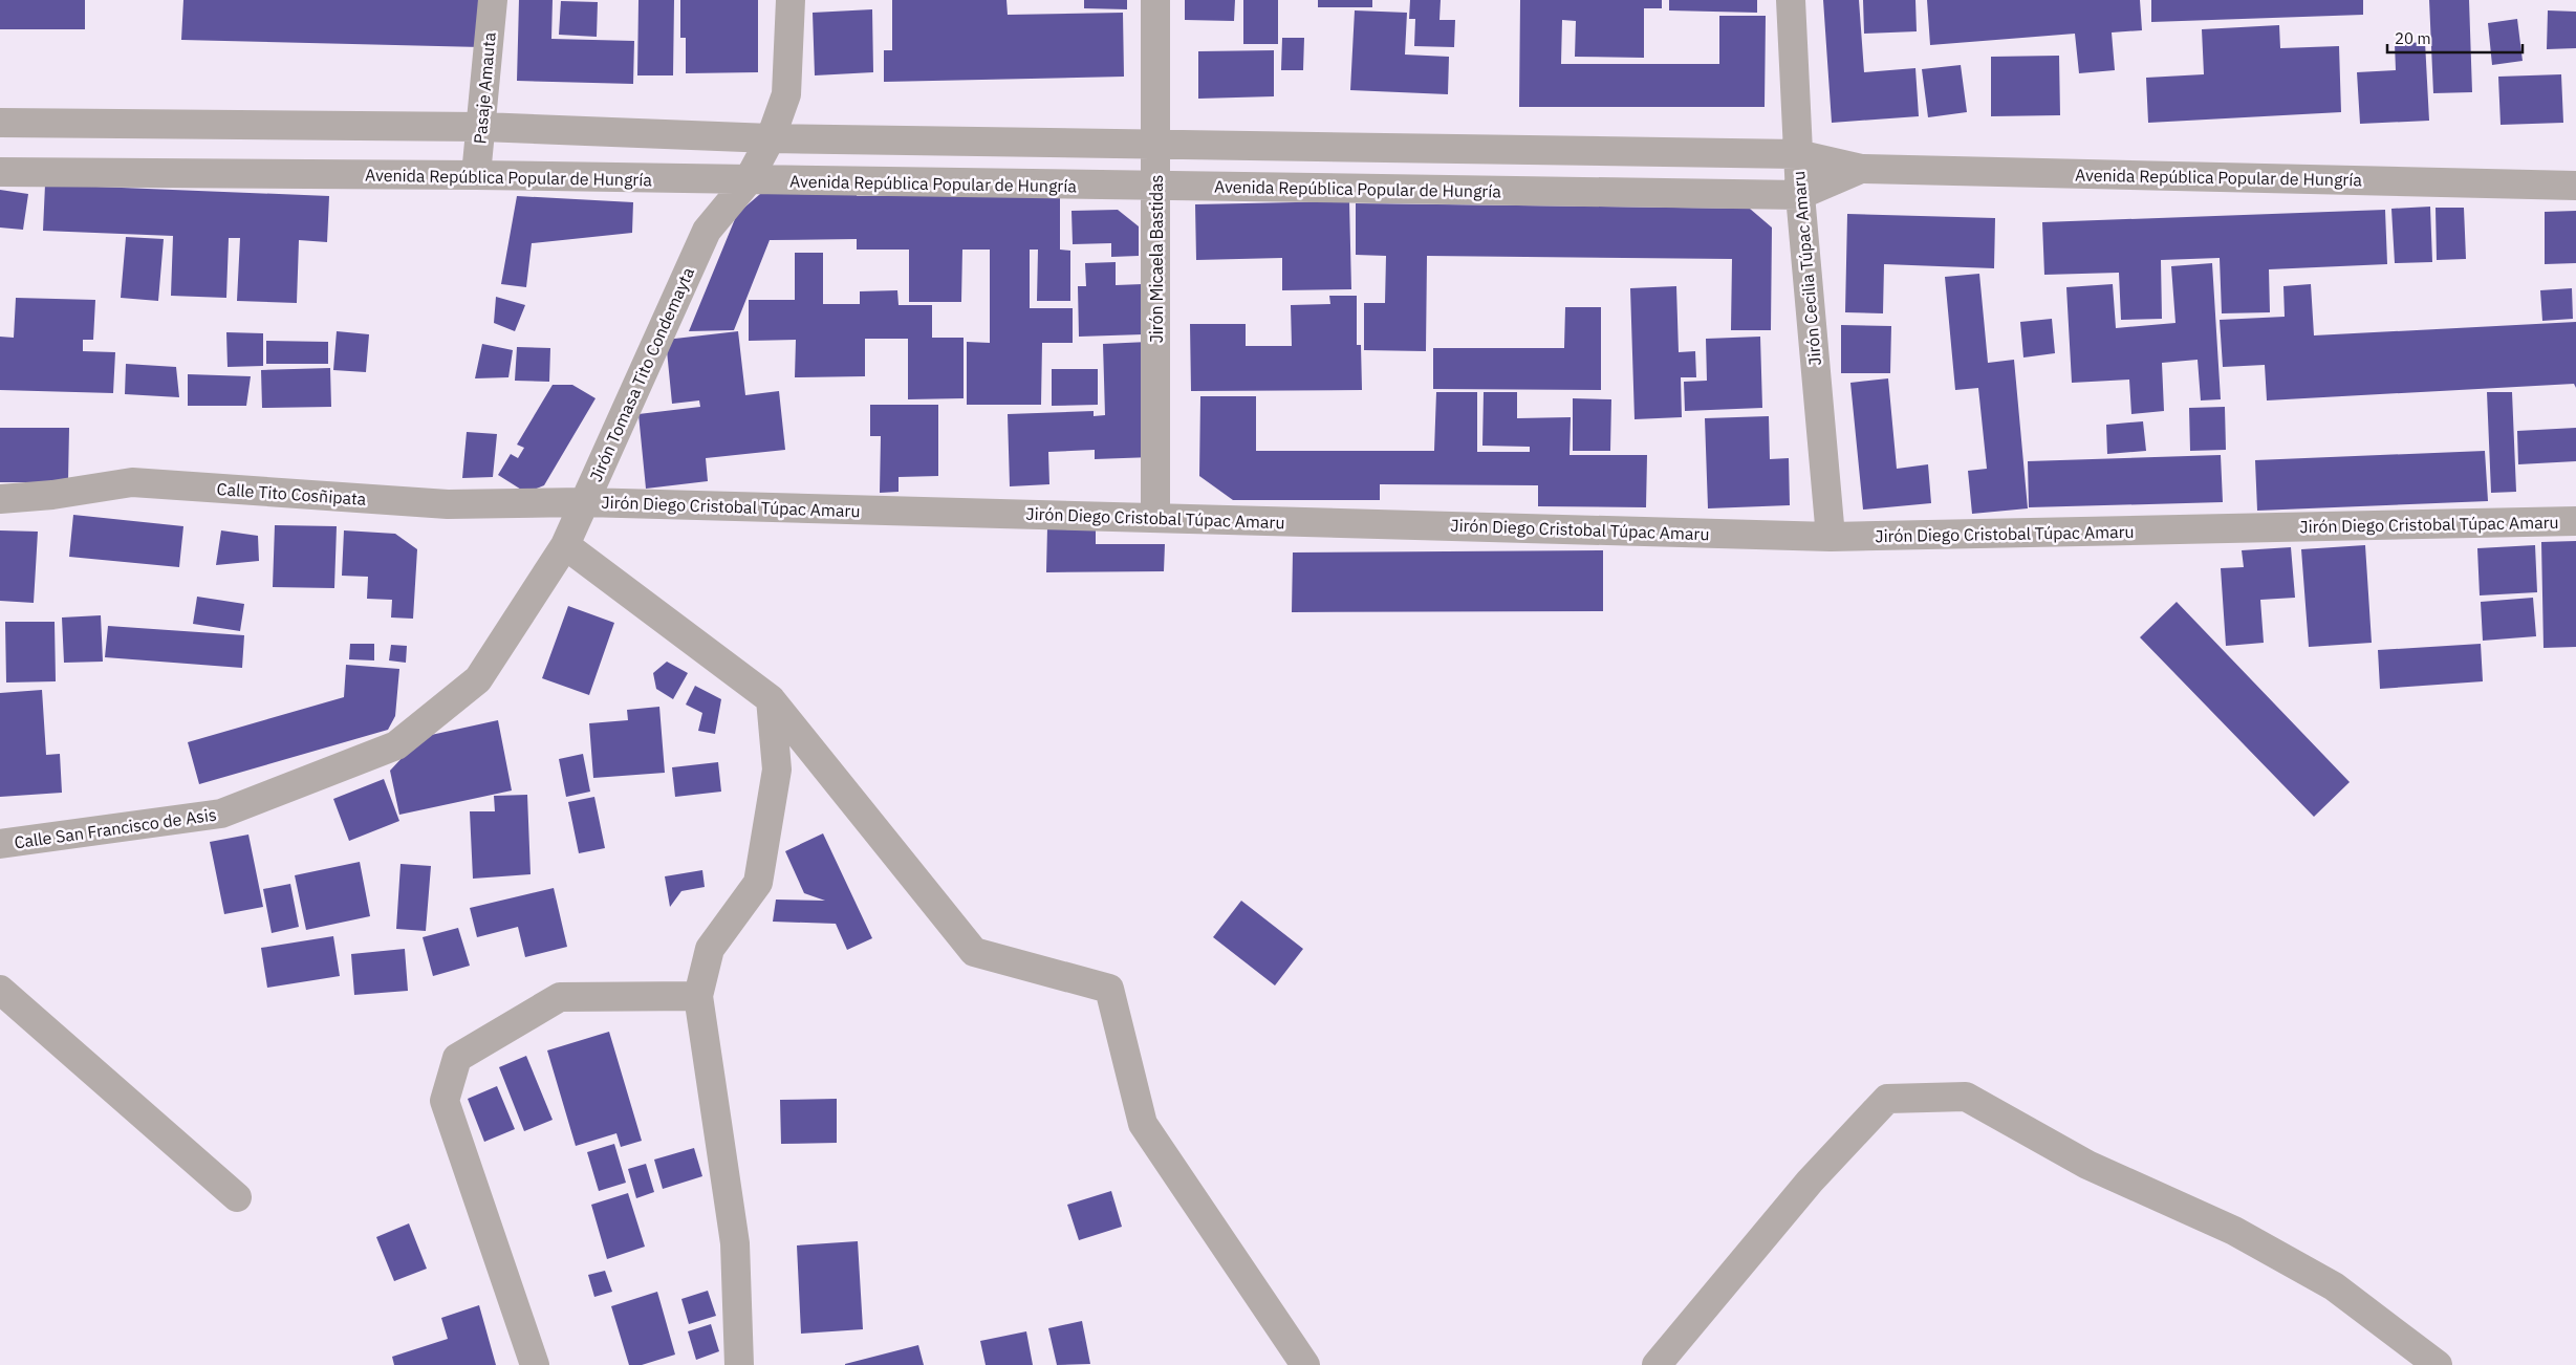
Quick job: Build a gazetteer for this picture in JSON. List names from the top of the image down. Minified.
{"streets":{"street":["Pasaje Amauta","Avenida República Popular de Hungría","Jirón Micaela Bastidas","Jirón Cecilia Túpac Amaru","Jirón Tomasa Tito Condemayta","Calle Tito Cosñipata","Jirón Diego Cristobal Túpac Amaru","Calle San Francisco de Asis"]},"crossings":[["Pasaje Amauta","Avenida República Popular de Hungría"],["Avenida República Popular de Hungría","Jirón Micaela Bastidas"],["Avenida República Popular de Hungría","Jirón Cecilia Túpac Amaru"],["Avenida República Popular de Hungría","Jirón Tomasa Tito Condemayta"],["Jirón Micaela Bastidas","Jirón Diego Cristobal Túpac Amaru"],["Jirón Cecilia Túpac Amaru","Jirón Diego Cristobal Túpac Amaru"],["Jirón Tomasa Tito Condemayta","Calle Tito Cosñipata"],["Jirón Tomasa Tito Condemayta","Jirón Diego Cristobal Túpac Amaru"],["Jirón Tomasa Tito Condemayta","Calle San Francisco de Asis"],["Calle Tito Cosñipata","Jirón Diego Cristobal Túpac Amaru"]],"scale_bar":"20 m"}
